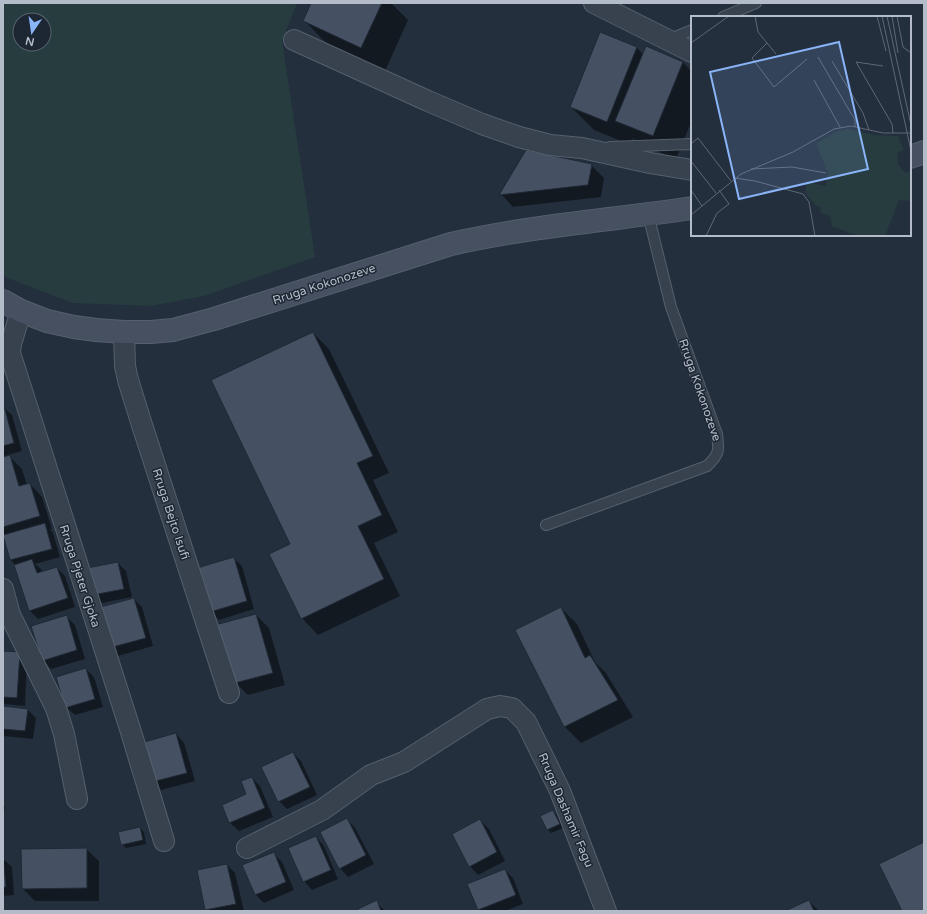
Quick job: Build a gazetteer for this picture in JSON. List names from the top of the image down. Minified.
{"streets":{"street":["Rruga Kokonozeve","Rruga Bejto Isufi","Rruga Pjeter Gjoka","Rruga Dashamir Fagu"]},"crossings":[["Rruga Kokonozeve","Rruga Bejto Isufi"],["Rruga Kokonozeve","Rruga Pjeter Gjoka"]],"north":"bottom"}
